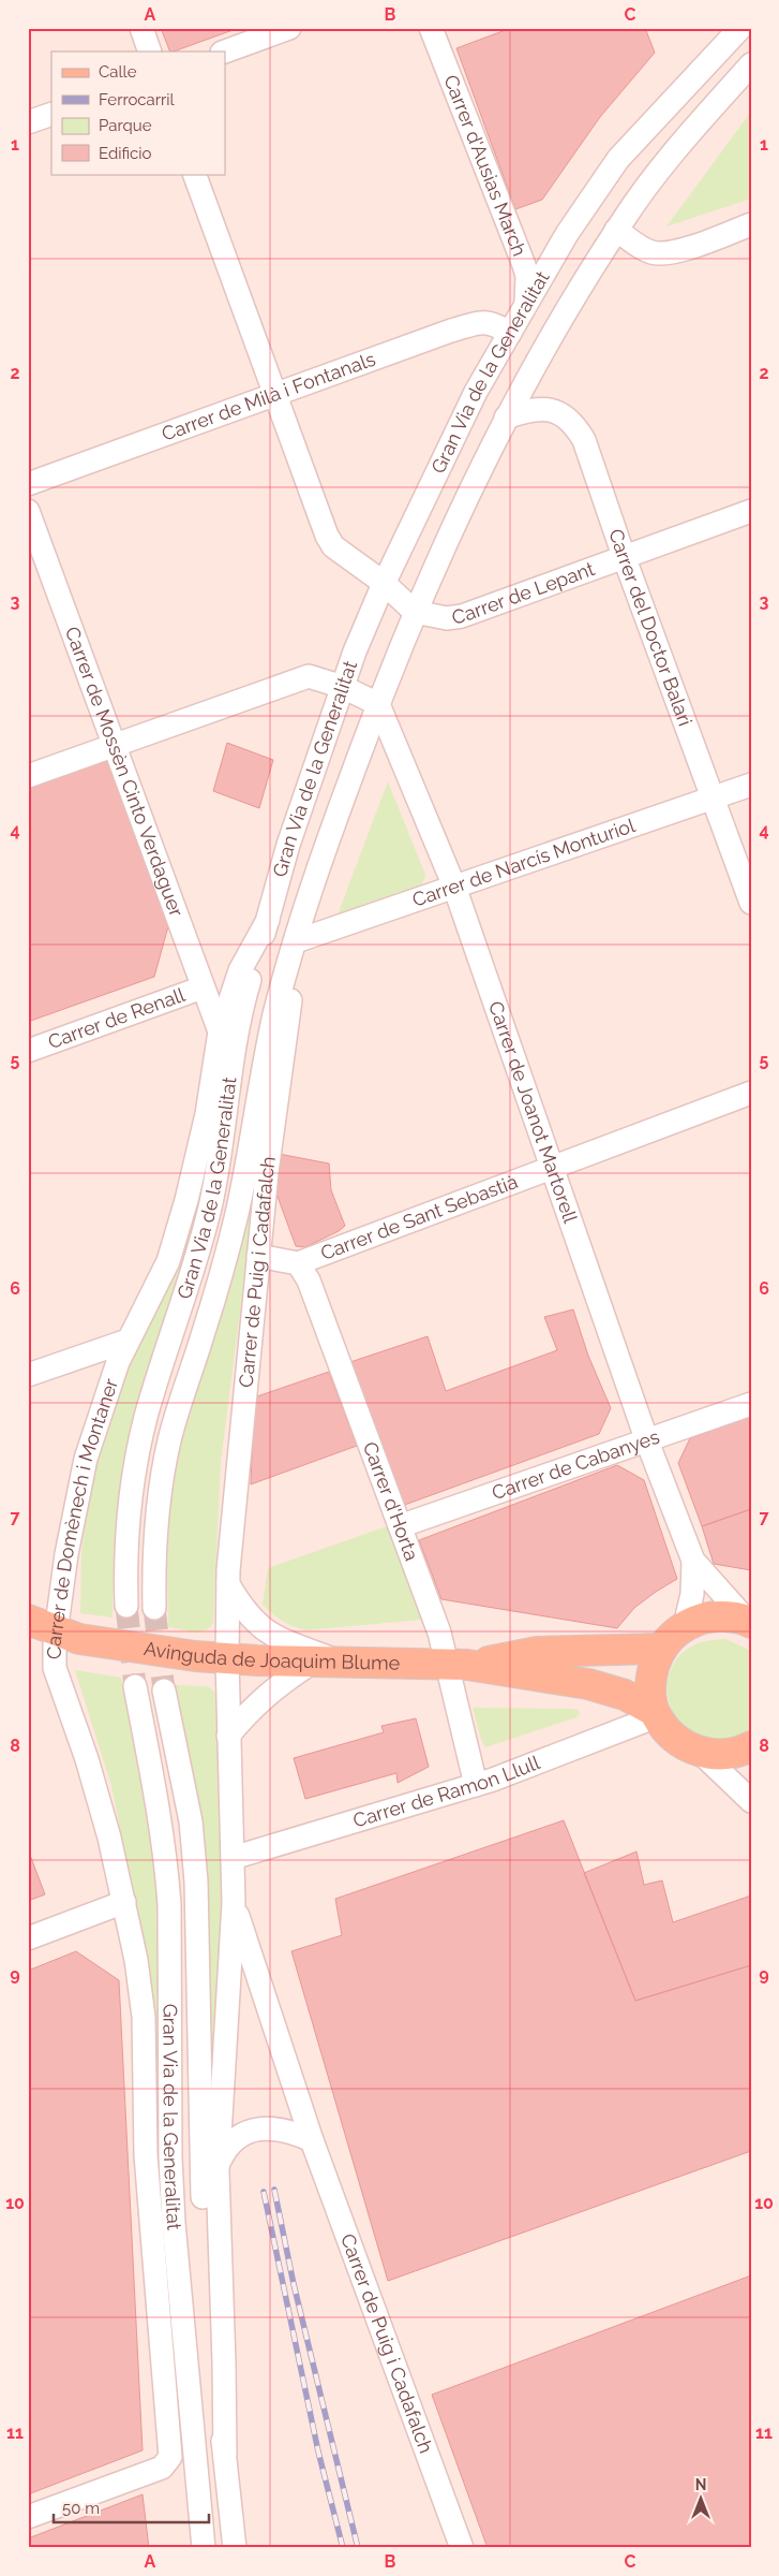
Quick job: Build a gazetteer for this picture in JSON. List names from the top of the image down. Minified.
{"streets":{"main road":["Avinguda de Joaquim Blume"],"street":["Carrer d'Ausias March","Gran Via de la Generalitat","Carrer de Milà i Fontanals","Carrer de Lepant","Carrer del Doctor Balari","Carrer de Mossèn Cinto Verdaguer","Carrer de Narcís Monturiol","Carrer de Renall","Carrer de Joanot Martorell","Carrer de Sant Sebastià","Carrer de Puig i Cadafalch","Carrer de Cabanyes","Carrer d'Horta","Carrer de Domènech i Montaner","Carrer de Ramon Llull"]},"crossings":[["Carrer d'Ausias March","Gran Via de la Generalitat"],["Gran Via de la Generalitat","Carrer de Milà i Fontanals"],["Gran Via de la Generalitat","Carrer de Lepant"],["Gran Via de la Generalitat","Carrer del Doctor Balari"],["Gran Via de la Generalitat","Carrer de Narcís Monturiol"],["Gran Via de la Generalitat","Carrer de Joanot Martorell"],["Gran Via de la Generalitat","Carrer de Puig i Cadafalch"],["Gran Via de la Generalitat","Carrer de Domènech i Montaner"],["Carrer de Lepant","Carrer del Doctor Balari"],["Carrer del Doctor Balari","Carrer de Narcís Monturiol"],["Carrer de Mossèn Cinto Verdaguer","Carrer de Renall"],["Carrer de Mossèn Cinto Verdaguer","Carrer de Domènech i Montaner"],["Carrer de Narcís Monturiol","Carrer de Joanot Martorell"],["Carrer de Narcís Monturiol","Carrer de Puig i Cadafalch"],["Carrer de Joanot Martorell","Carrer de Sant Sebastià"],["Carrer de Joanot Martorell","Carrer de Cabanyes"],["Carrer de Sant Sebastià","Carrer d'Horta"],["Carrer de Puig i Cadafalch","Avinguda de Joaquim Blume"],["Carrer de Puig i Cadafalch","Carrer de Ramon Llull"],["Carrer de Cabanyes","Carrer d'Horta"],["Carrer d'Horta","Avinguda de Joaquim Blume"],["Carrer d'Horta","Carrer de Ramon Llull"],["Carrer de Domènech i Montaner","Avinguda de Joaquim Blume"]],"legend":["Calle","Ferrocarril","Parque","Edificio"],"scale_bar":"50 m","north":"top","grid":{"columns":["A","B","C"],"rows":["1","2","3","4","5","6","7","8","9","10","11"]}}
